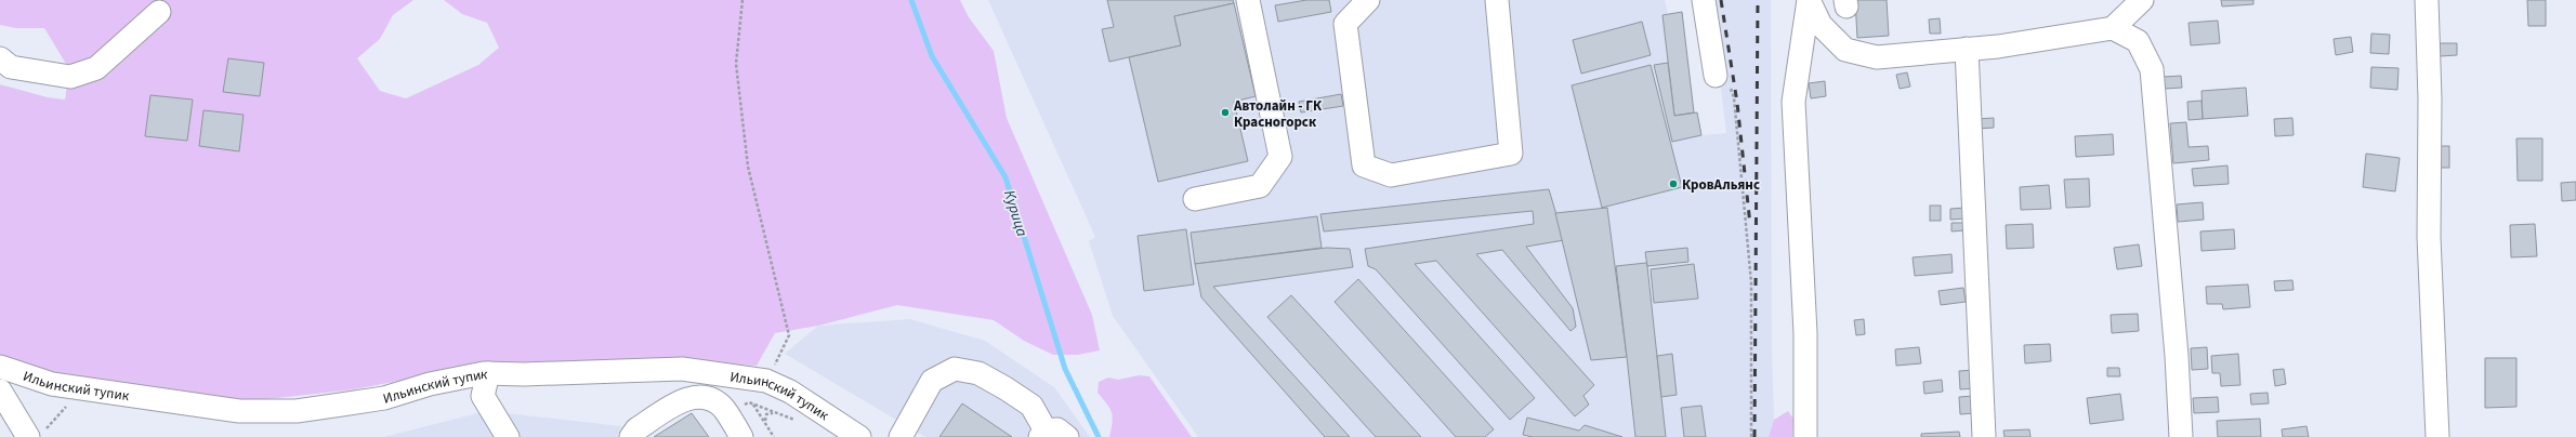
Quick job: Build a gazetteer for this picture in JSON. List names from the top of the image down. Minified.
{"streets":{"street":["Ильинский тупик"]},"water":["Курица"],"places":["Автолайн - ГК Красногорск","КровАльянс"]}
